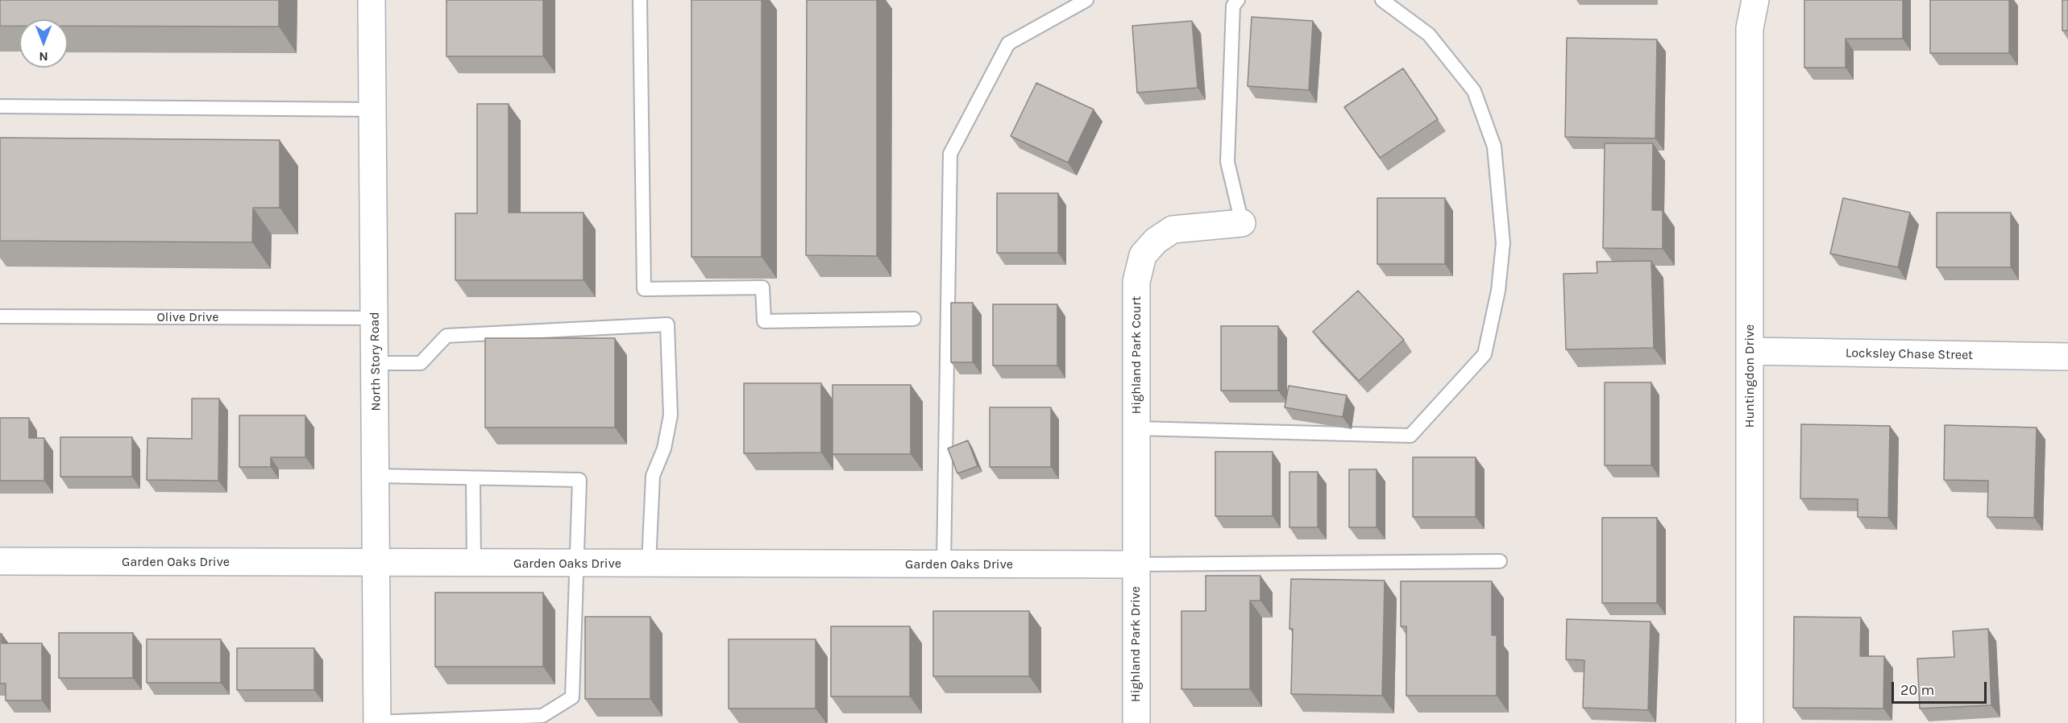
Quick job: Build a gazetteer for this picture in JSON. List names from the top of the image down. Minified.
{"streets":{"street":["Locksley Chase Street","Highland Park Court","North Story Road","Huntingdon Drive","Garden Oaks Drive","Highland Park Drive"],"lane":["Olive Drive"]},"crossings":[["Olive Drive","North Story Road"],["Locksley Chase Street","Huntingdon Drive"],["Highland Park Court","Garden Oaks Drive"],["Highland Park Court","Highland Park Drive"],["North Story Road","Garden Oaks Drive"],["Garden Oaks Drive","Highland Park Drive"]],"scale_bar":"20 m","north":"bottom"}
